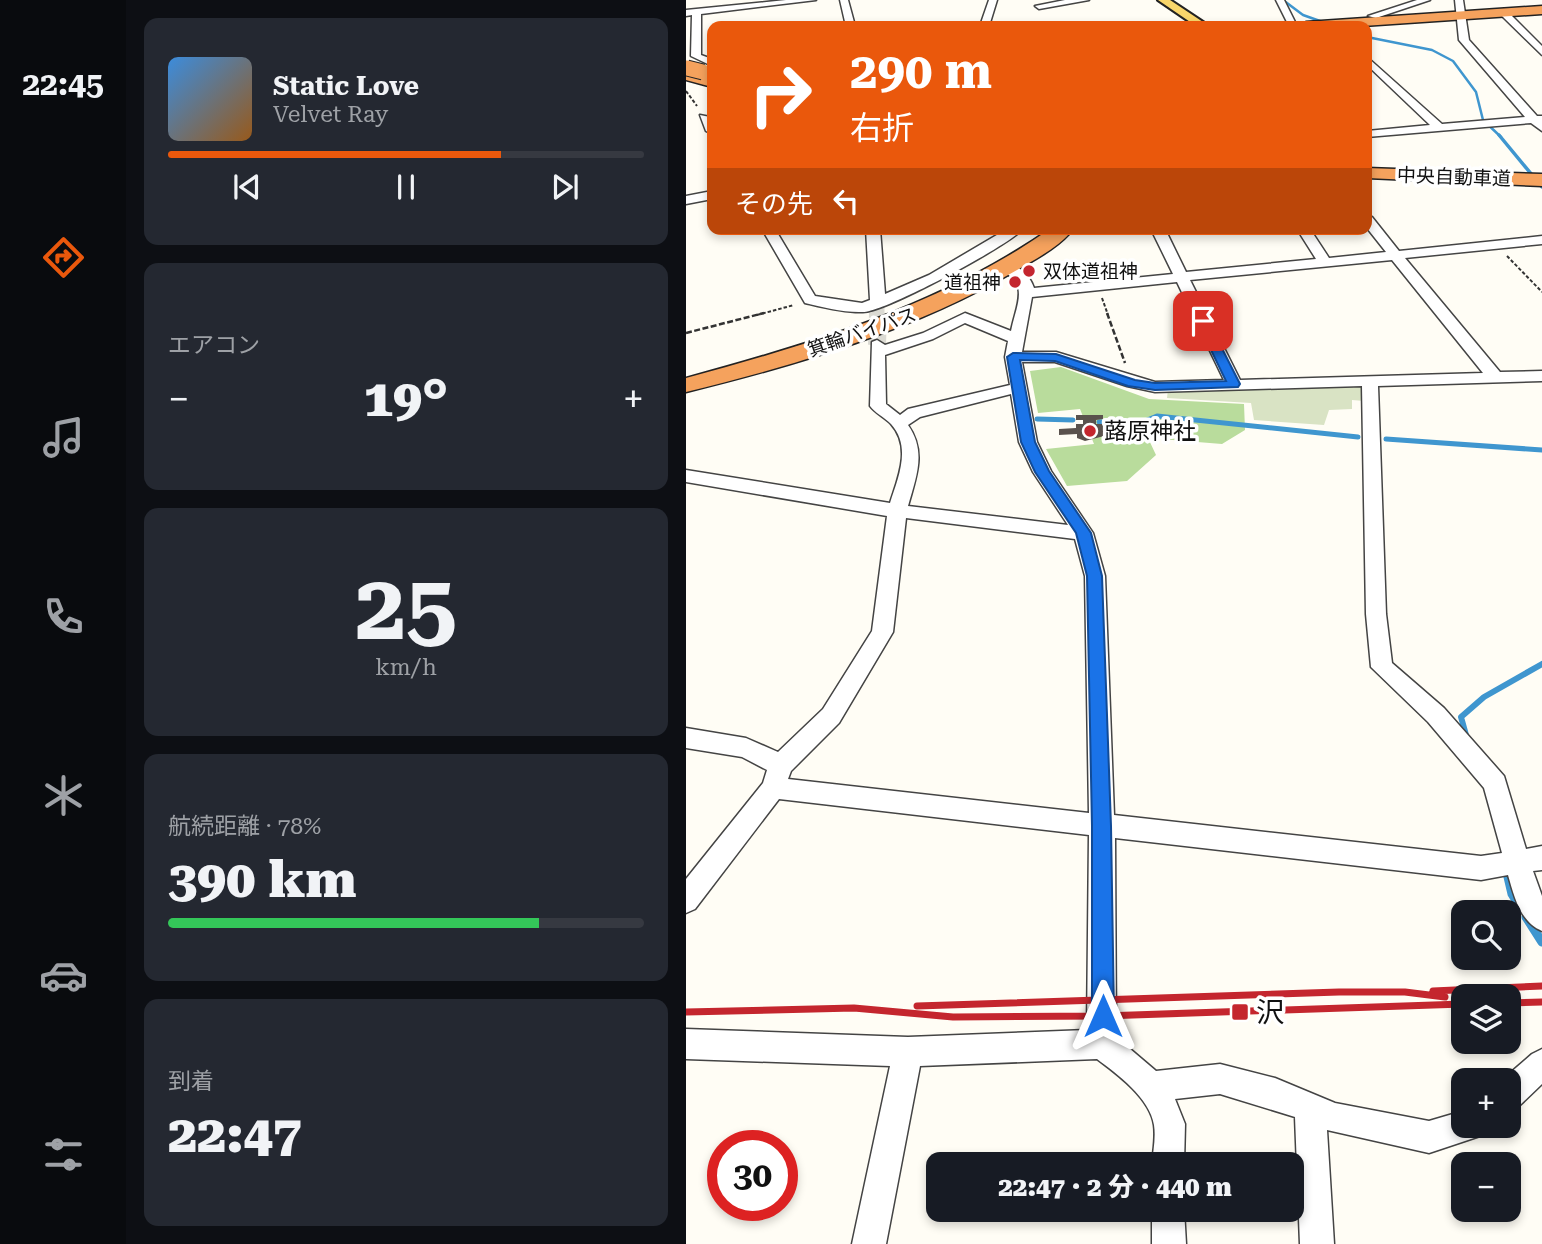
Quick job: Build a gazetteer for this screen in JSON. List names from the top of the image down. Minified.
{"streets":{"highway":["中央自動車道","箕輪バイパス"]},"places":{"other":["双体道祖神","道祖神","蕗原神社"],"transit":["沢"]},"page":{"tabs":"22:45","turn":["290 m","右折"],"song":["Static Love","Velvet Ray"],"then":"その先","tile":["エアコン",["25","km/h"],["航続距離 · 78%","390 km"],["到着","22:47"]],"heat":["−","19°","+"],"map_buttons":["+","−"],"limit":"30","trip":"22:47 · 2 分 · 440 m"}}
